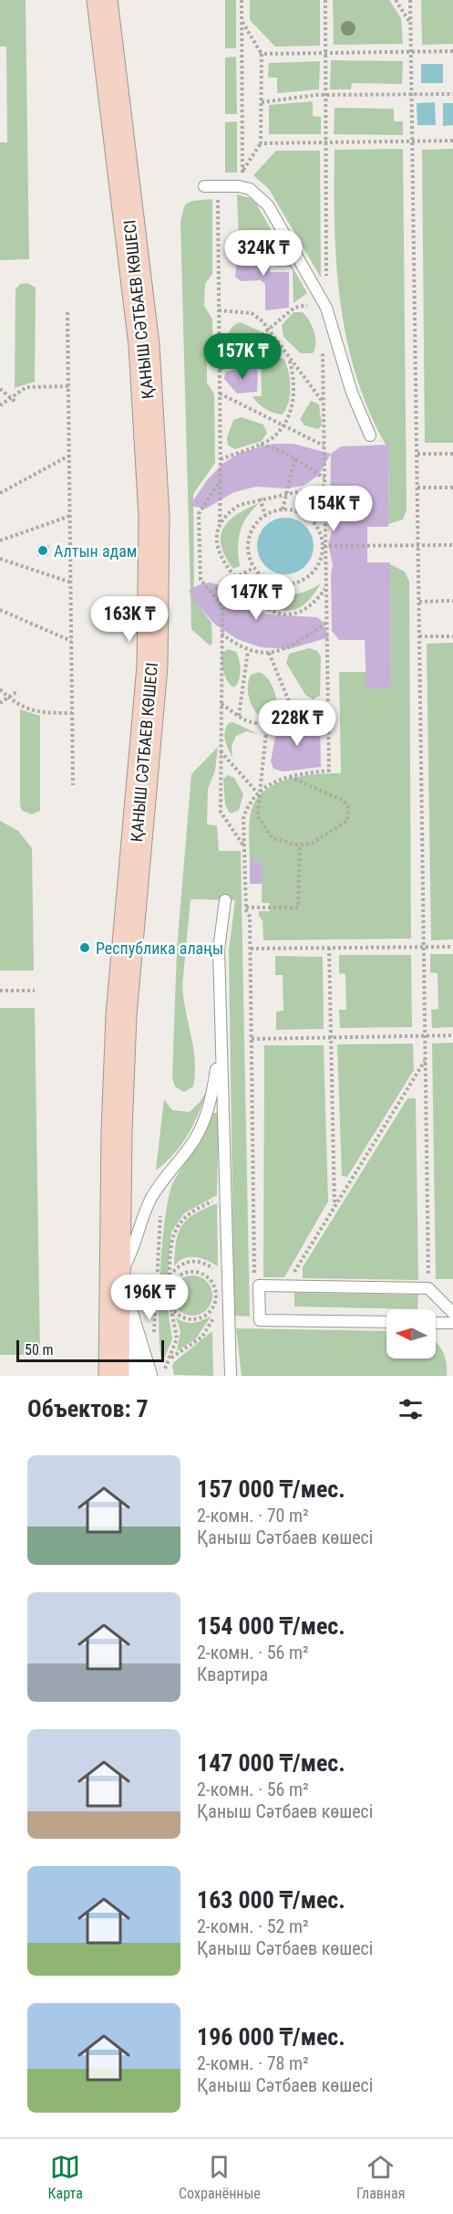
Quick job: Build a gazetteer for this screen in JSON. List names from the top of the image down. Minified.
{"streets":{"main road":["ҚАНЫШ СӘТБАЕВ КӨШЕСІ"]},"places":["Алтын адам","Республика алаңы"],"scale_bar":"50 m","north":"left","page":{"price":["324K ₸","157K ₸","154K ₸","147K ₸","163K ₸","228K ₸","196K ₸"],"scale":"50 m","heading":"Объектов: 7","list":[{"name":"157 000 ₸/мес.","note":"2-комн. · 70 m² · Қаныш Сәтбаев көшесі"},{"name":"154 000 ₸/мес.","note":"2-комн. · 56 m² · Квартира"},{"name":"147 000 ₸/мес.","note":"2-комн. · 56 m² · Қаныш Сәтбаев көшесі"},{"name":"163 000 ₸/мес.","note":"2-комн. · 52 m² · Қаныш Сәтбаев көшесі"},{"name":"196 000 ₸/мес.","note":"2-комн. · 78 m² · Қаныш Сәтбаев көшесі"}],"tabs":["Карта","Сохранённые","Главная"]}}
